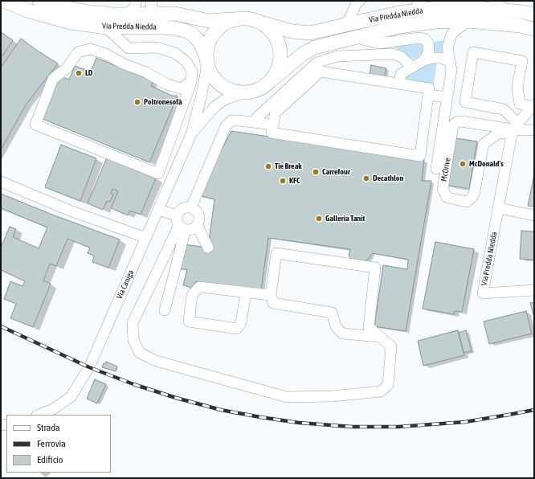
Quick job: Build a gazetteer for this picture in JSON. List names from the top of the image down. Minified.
{"streets":{"main road":["Via Predda Niedda"],"street":["McDrive","Via Caniga"]},"crossings":[["Via Predda Niedda","McDrive"],["Via Predda Niedda","Via Caniga"]],"places":["LD","Poltronesofà","McDonald's","Tie Break","Carrefour","Decathlon","KFC","Galleria Tanit"],"legend":["Strada","Ferrovia","Edificio"]}
